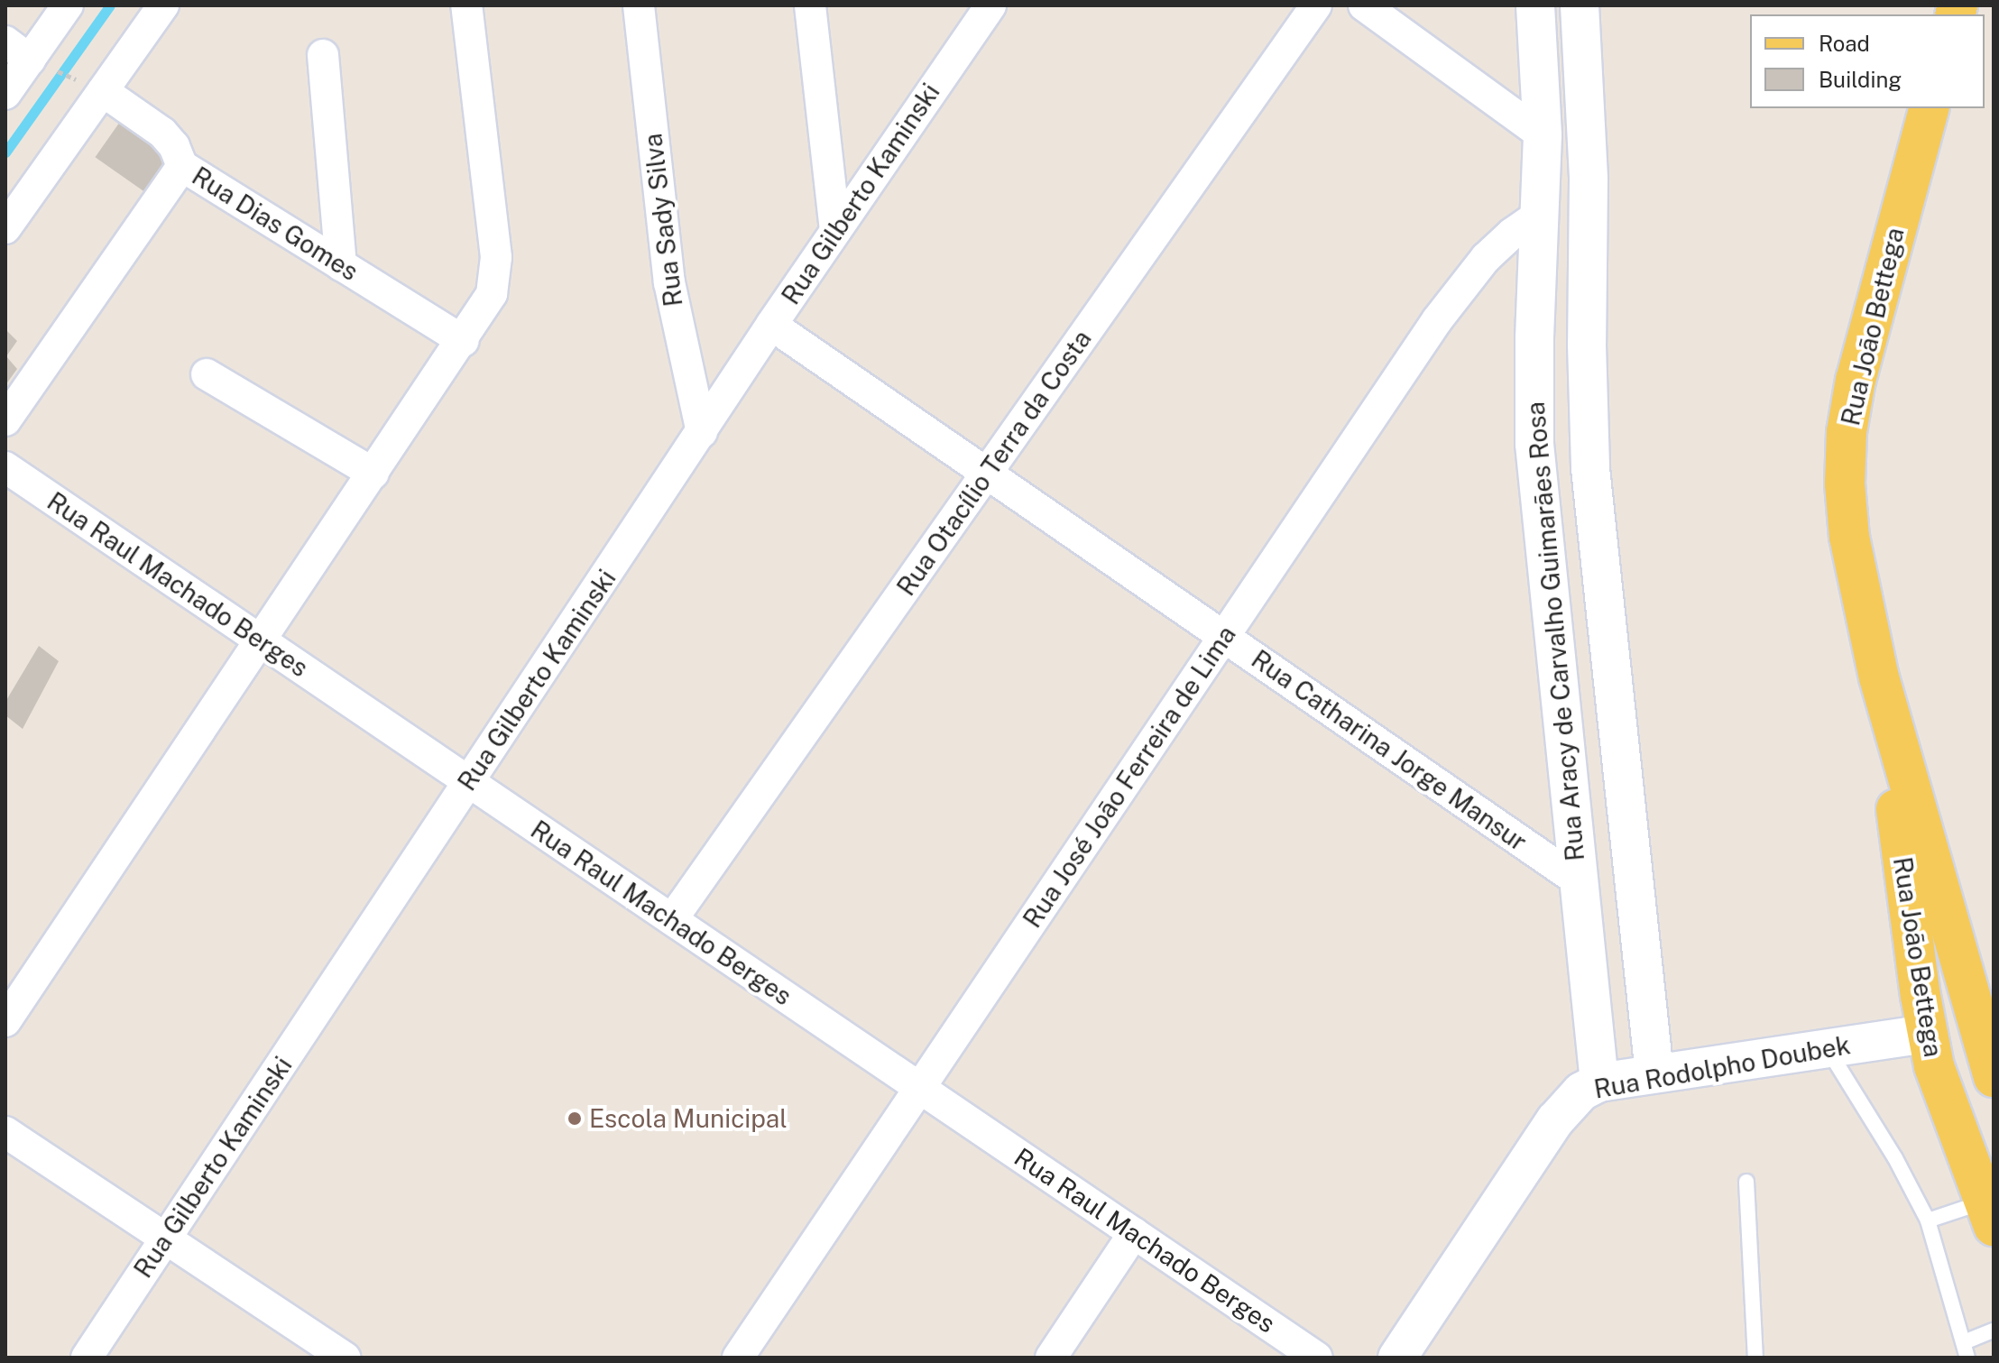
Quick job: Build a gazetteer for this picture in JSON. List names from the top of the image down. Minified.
{"streets":{"main road":["Rua João Bettega"],"street":["Rua Gilberto Kaminski","Rua Sady Silva","Rua Dias Gomes","Rua Otacílio Terra da Costa","Rua Raul Machado Berges","Rua Aracy de Carvalho Guimarães Rosa","Rua Catharina Jorge Mansur","Rua José João Ferreira de Lima","Rua Rodolpho Doubek"]},"crossings":[["Rua Gilberto Kaminski","Rua Sady Silva"],["Rua Gilberto Kaminski","Rua Raul Machado Berges"],["Rua Gilberto Kaminski","Rua Catharina Jorge Mansur"],["Rua João Bettega","Rua Rodolpho Doubek"],["Rua Otacílio Terra da Costa","Rua Raul Machado Berges"],["Rua Otacílio Terra da Costa","Rua Catharina Jorge Mansur"],["Rua Raul Machado Berges","Rua José João Ferreira de Lima"],["Rua Aracy de Carvalho Guimarães Rosa","Rua Catharina Jorge Mansur"],["Rua Aracy de Carvalho Guimarães Rosa","Rua José João Ferreira de Lima"],["Rua Aracy de Carvalho Guimarães Rosa","Rua Rodolpho Doubek"],["Rua Catharina Jorge Mansur","Rua José João Ferreira de Lima"]],"places":["Escola Municipal"],"legend":["Road","Building"]}
